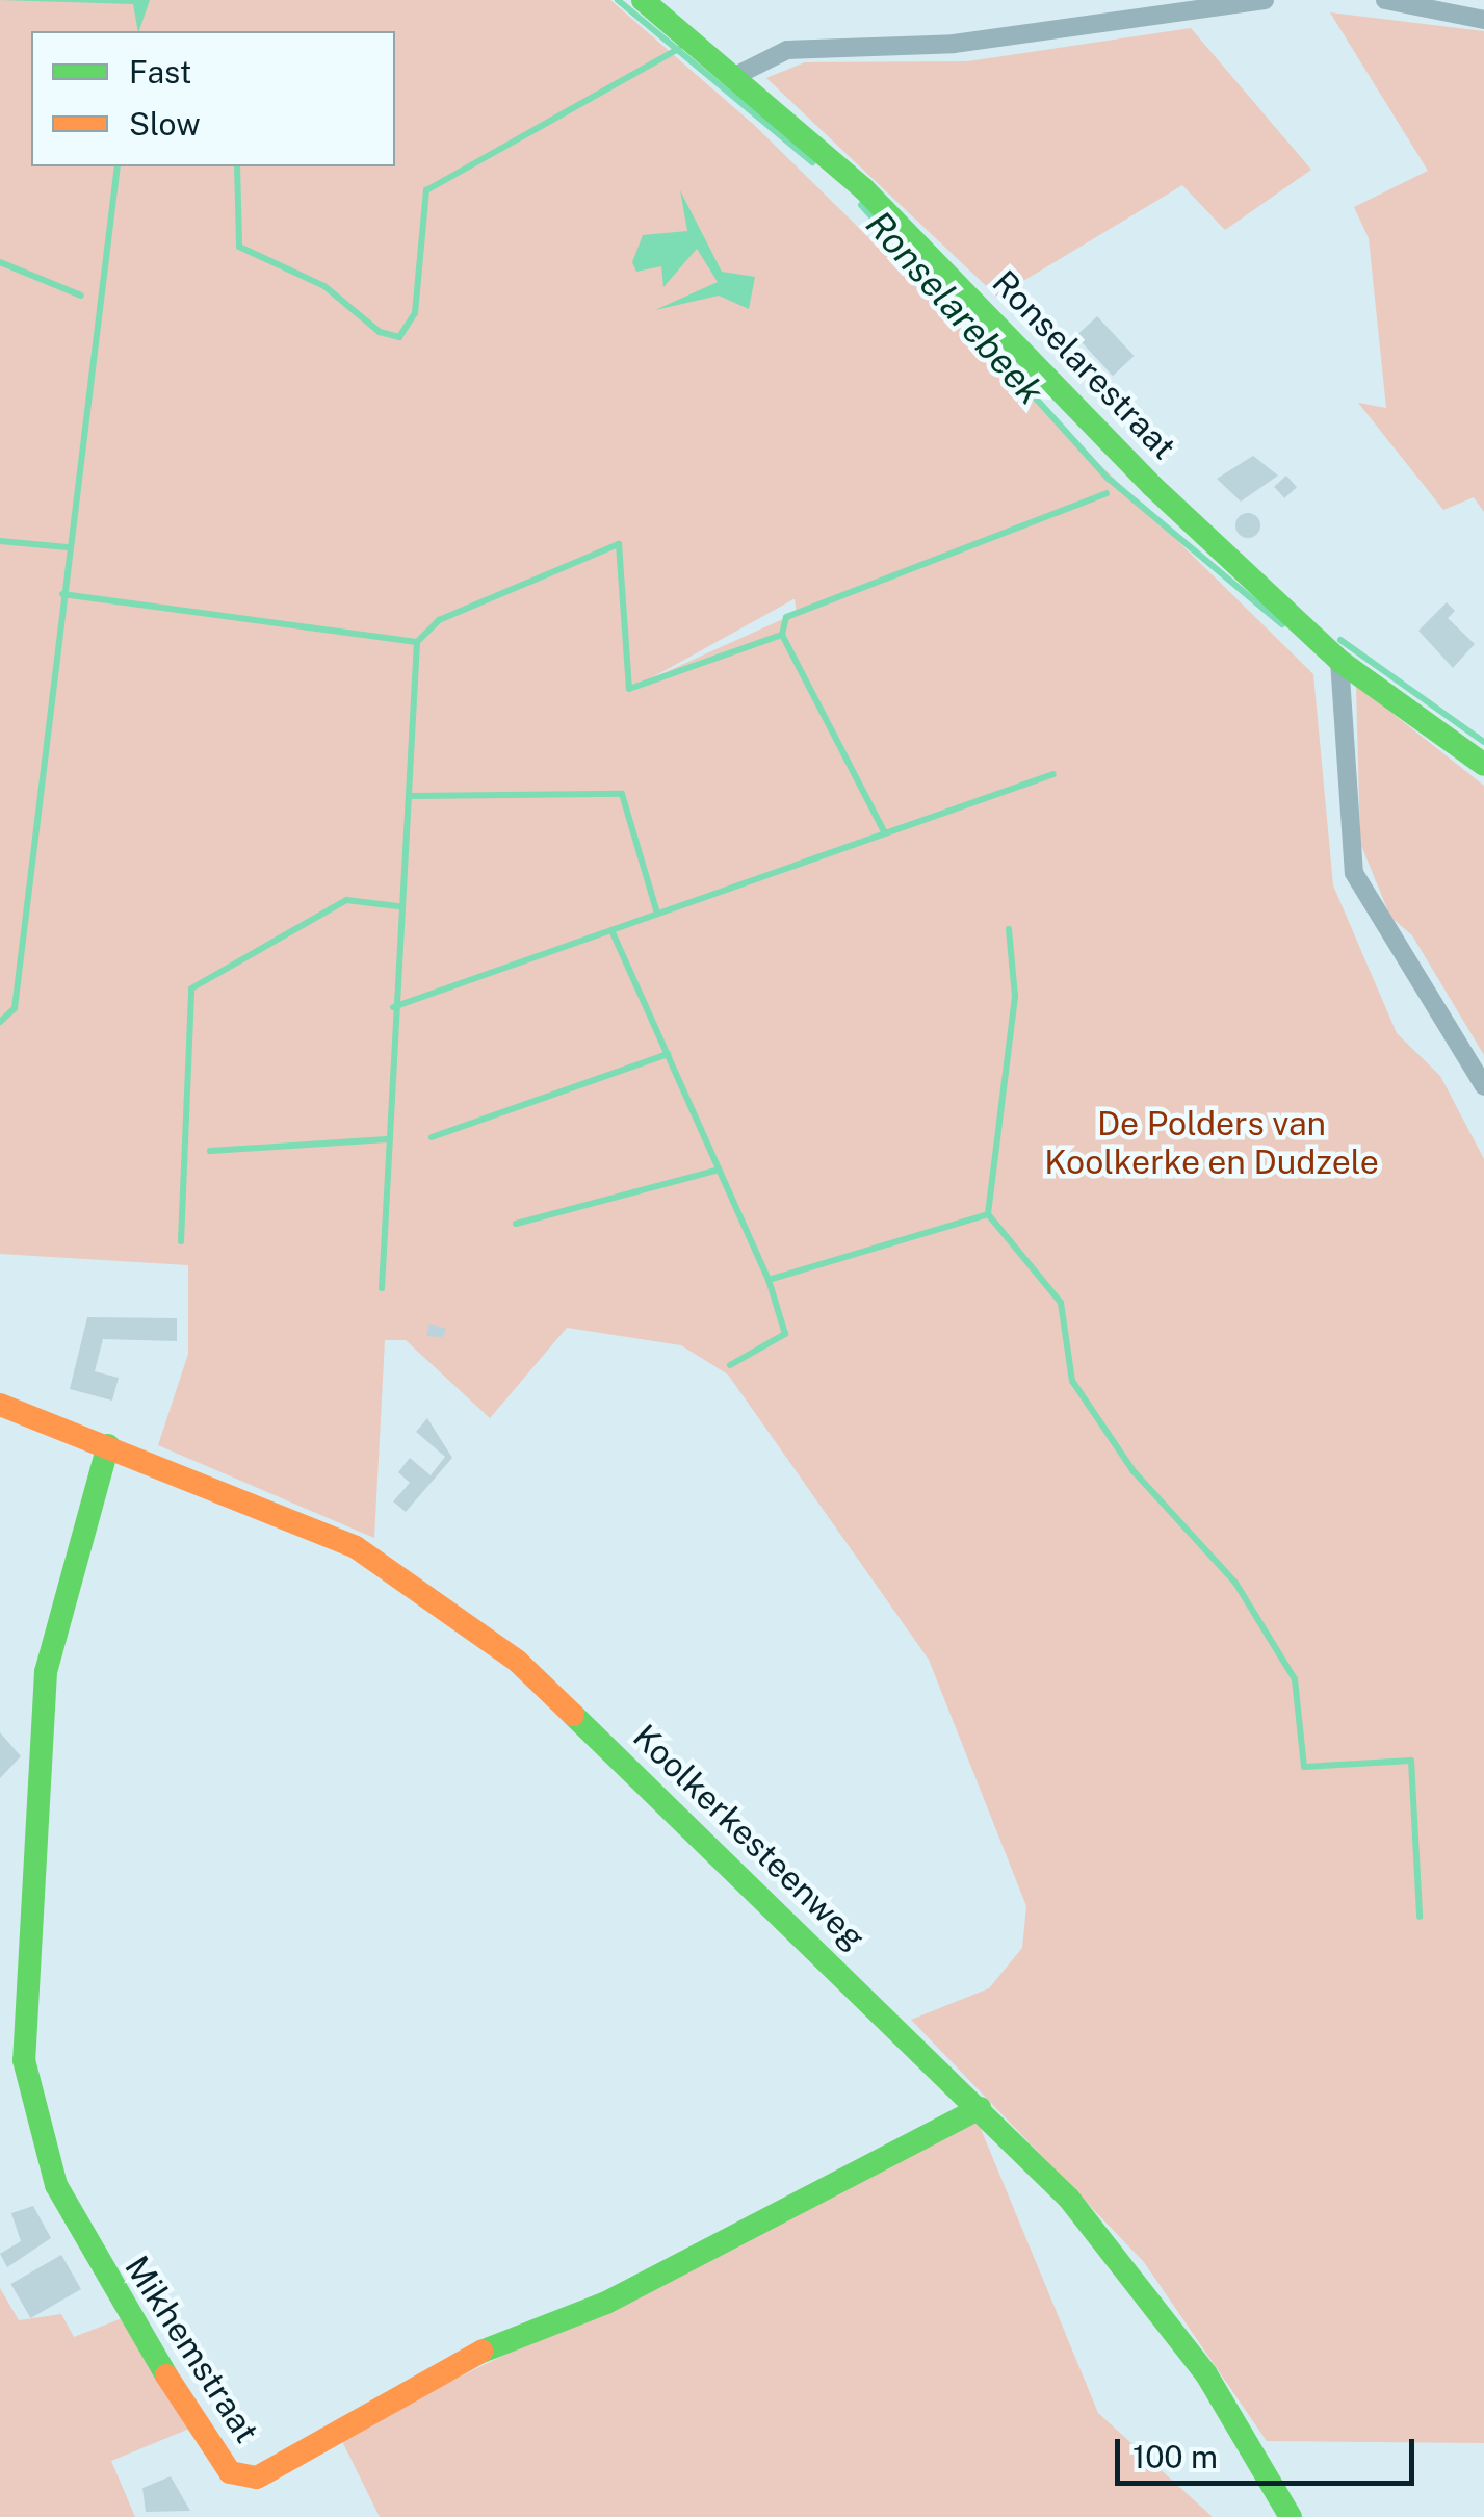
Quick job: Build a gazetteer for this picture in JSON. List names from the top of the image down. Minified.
{"streets":{"street":["Ronselarestraat","Koolkerkesteenweg","Mikhemstraat"]},"crossings":[["Koolkerkesteenweg","Mikhemstraat"]],"water":["Ronselarebeek"],"parks":["De Polders van Koolkerke en Dudzele"],"legend":["Fast","Slow"],"scale_bar":"100 m"}
